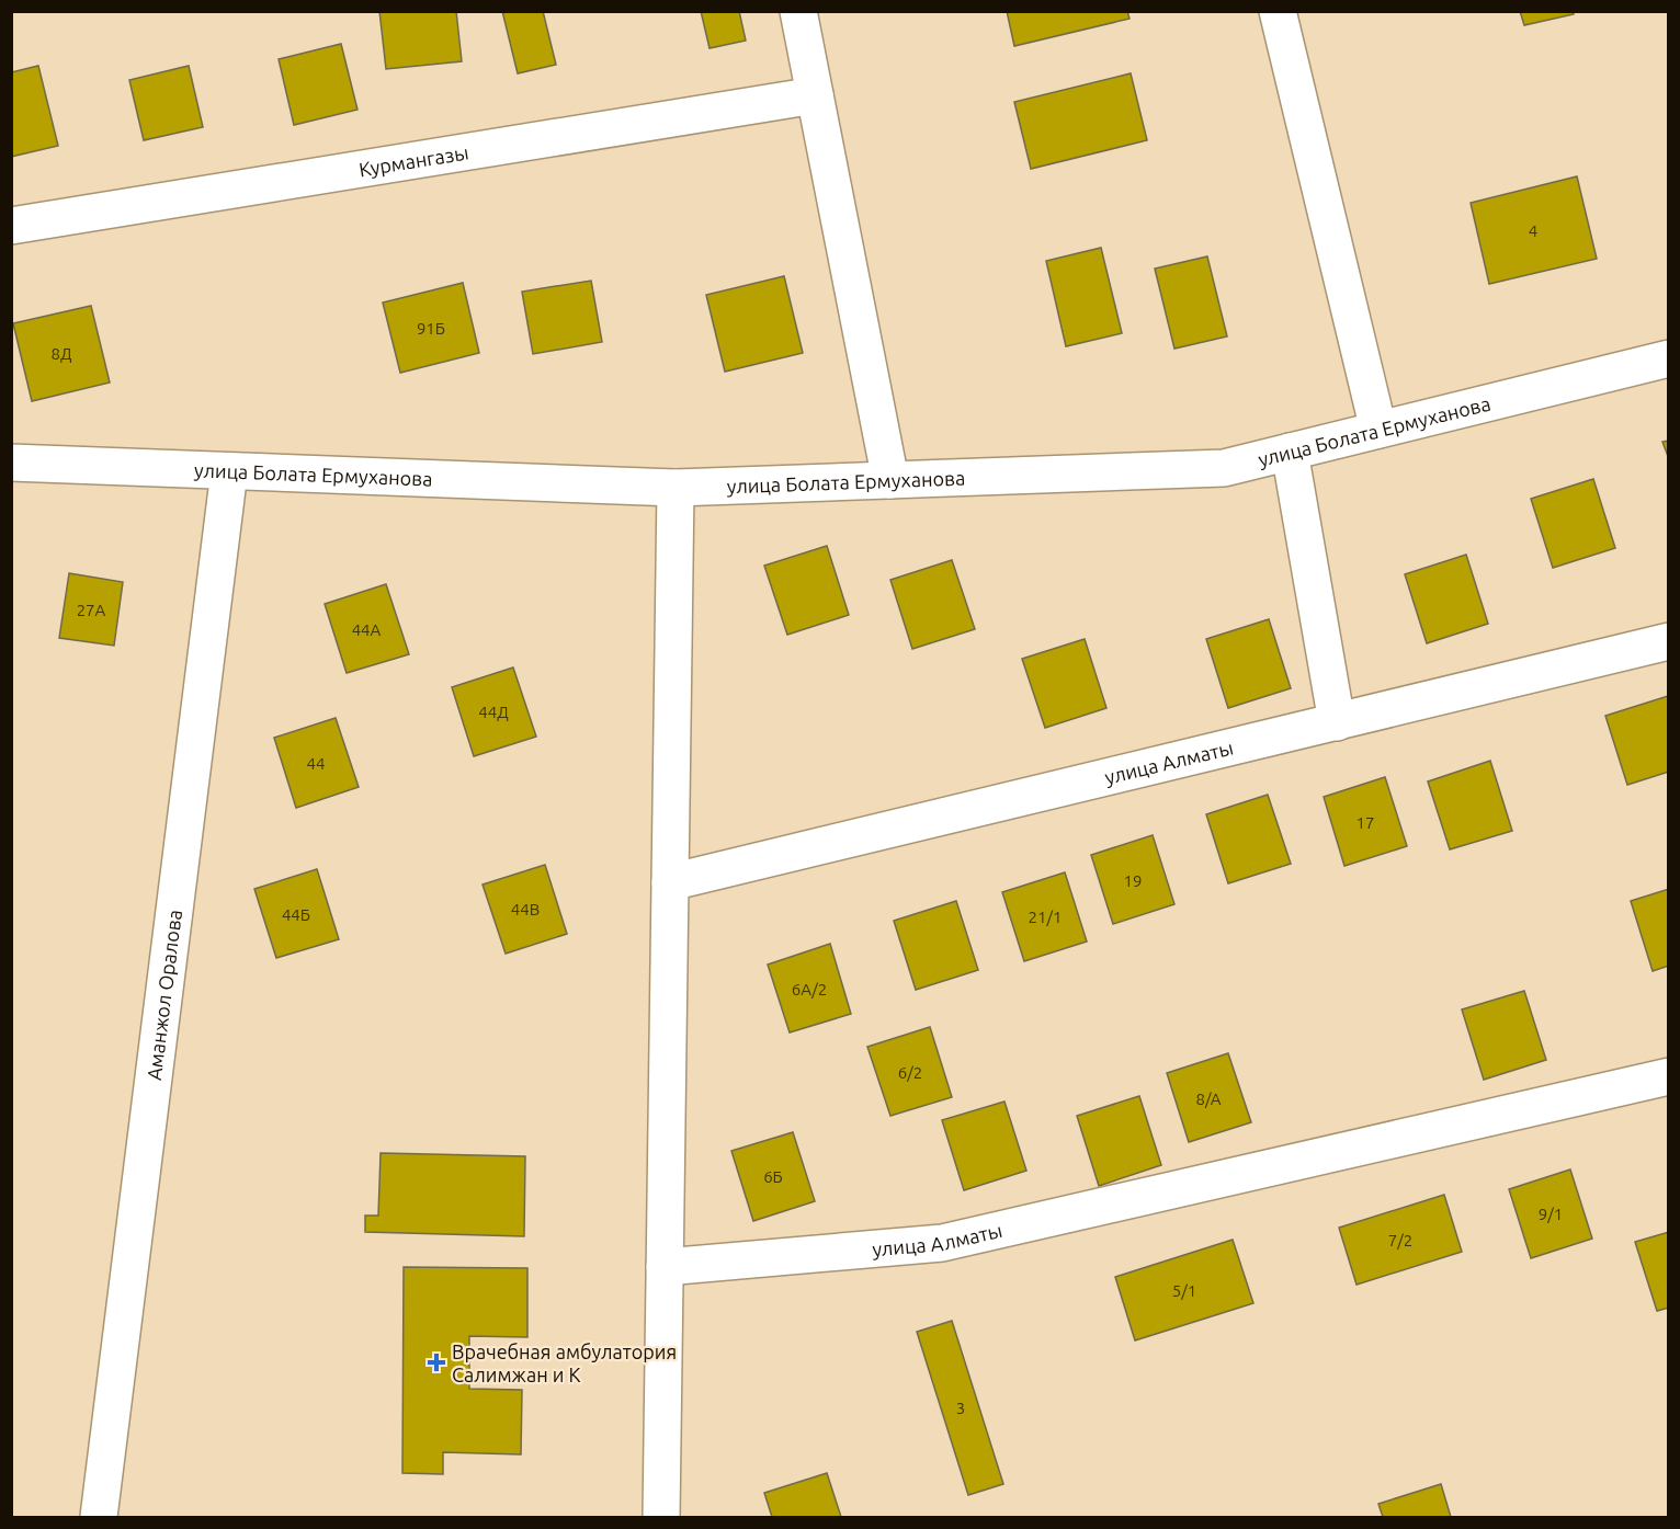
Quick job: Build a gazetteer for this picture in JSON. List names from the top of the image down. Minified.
{"streets":{"street":["Курмангазы","улица Болата Ермуханова","улица Алматы","Аманжол Оралова"]},"crossings":[["улица Болата Ермуханова","Аманжол Оралова"]],"places":{"health":["Врачебная амбулатория Салимжан и К"]},"house_numbers":["4","91Б","8Д","27А","44А","44Д","44","17","19","44В","44Б","21/1","6А/2","6/2","8/А","6Б","9/1","7/2","5/1","3"]}
